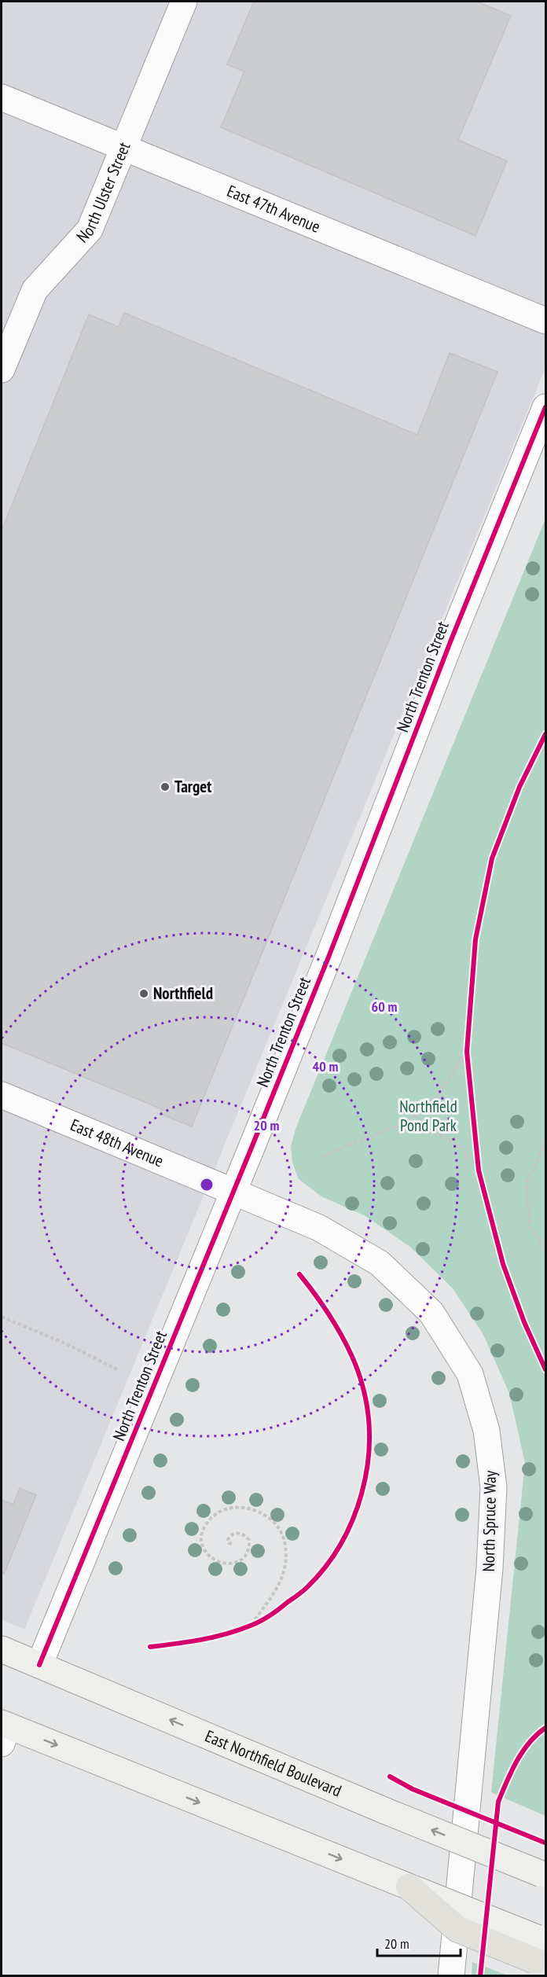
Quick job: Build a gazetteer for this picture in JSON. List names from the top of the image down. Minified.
{"streets":{"main road":["East Northfield Boulevard"],"street":["North Ulster Street","East 47th Avenue","North Trenton Street","East 48th Avenue","North Spruce Way"]},"crossings":[["North Ulster Street","East 47th Avenue"],["North Trenton Street","East 48th Avenue"],["North Trenton Street","North Spruce Way"],["North Trenton Street","East Northfield Boulevard"],["East 48th Avenue","North Spruce Way"]],"parks":["Northfield Pond Park"],"places":["Target","Northfield"],"scale_bar":"20 m","rings":["60 m","40 m","20 m"]}
